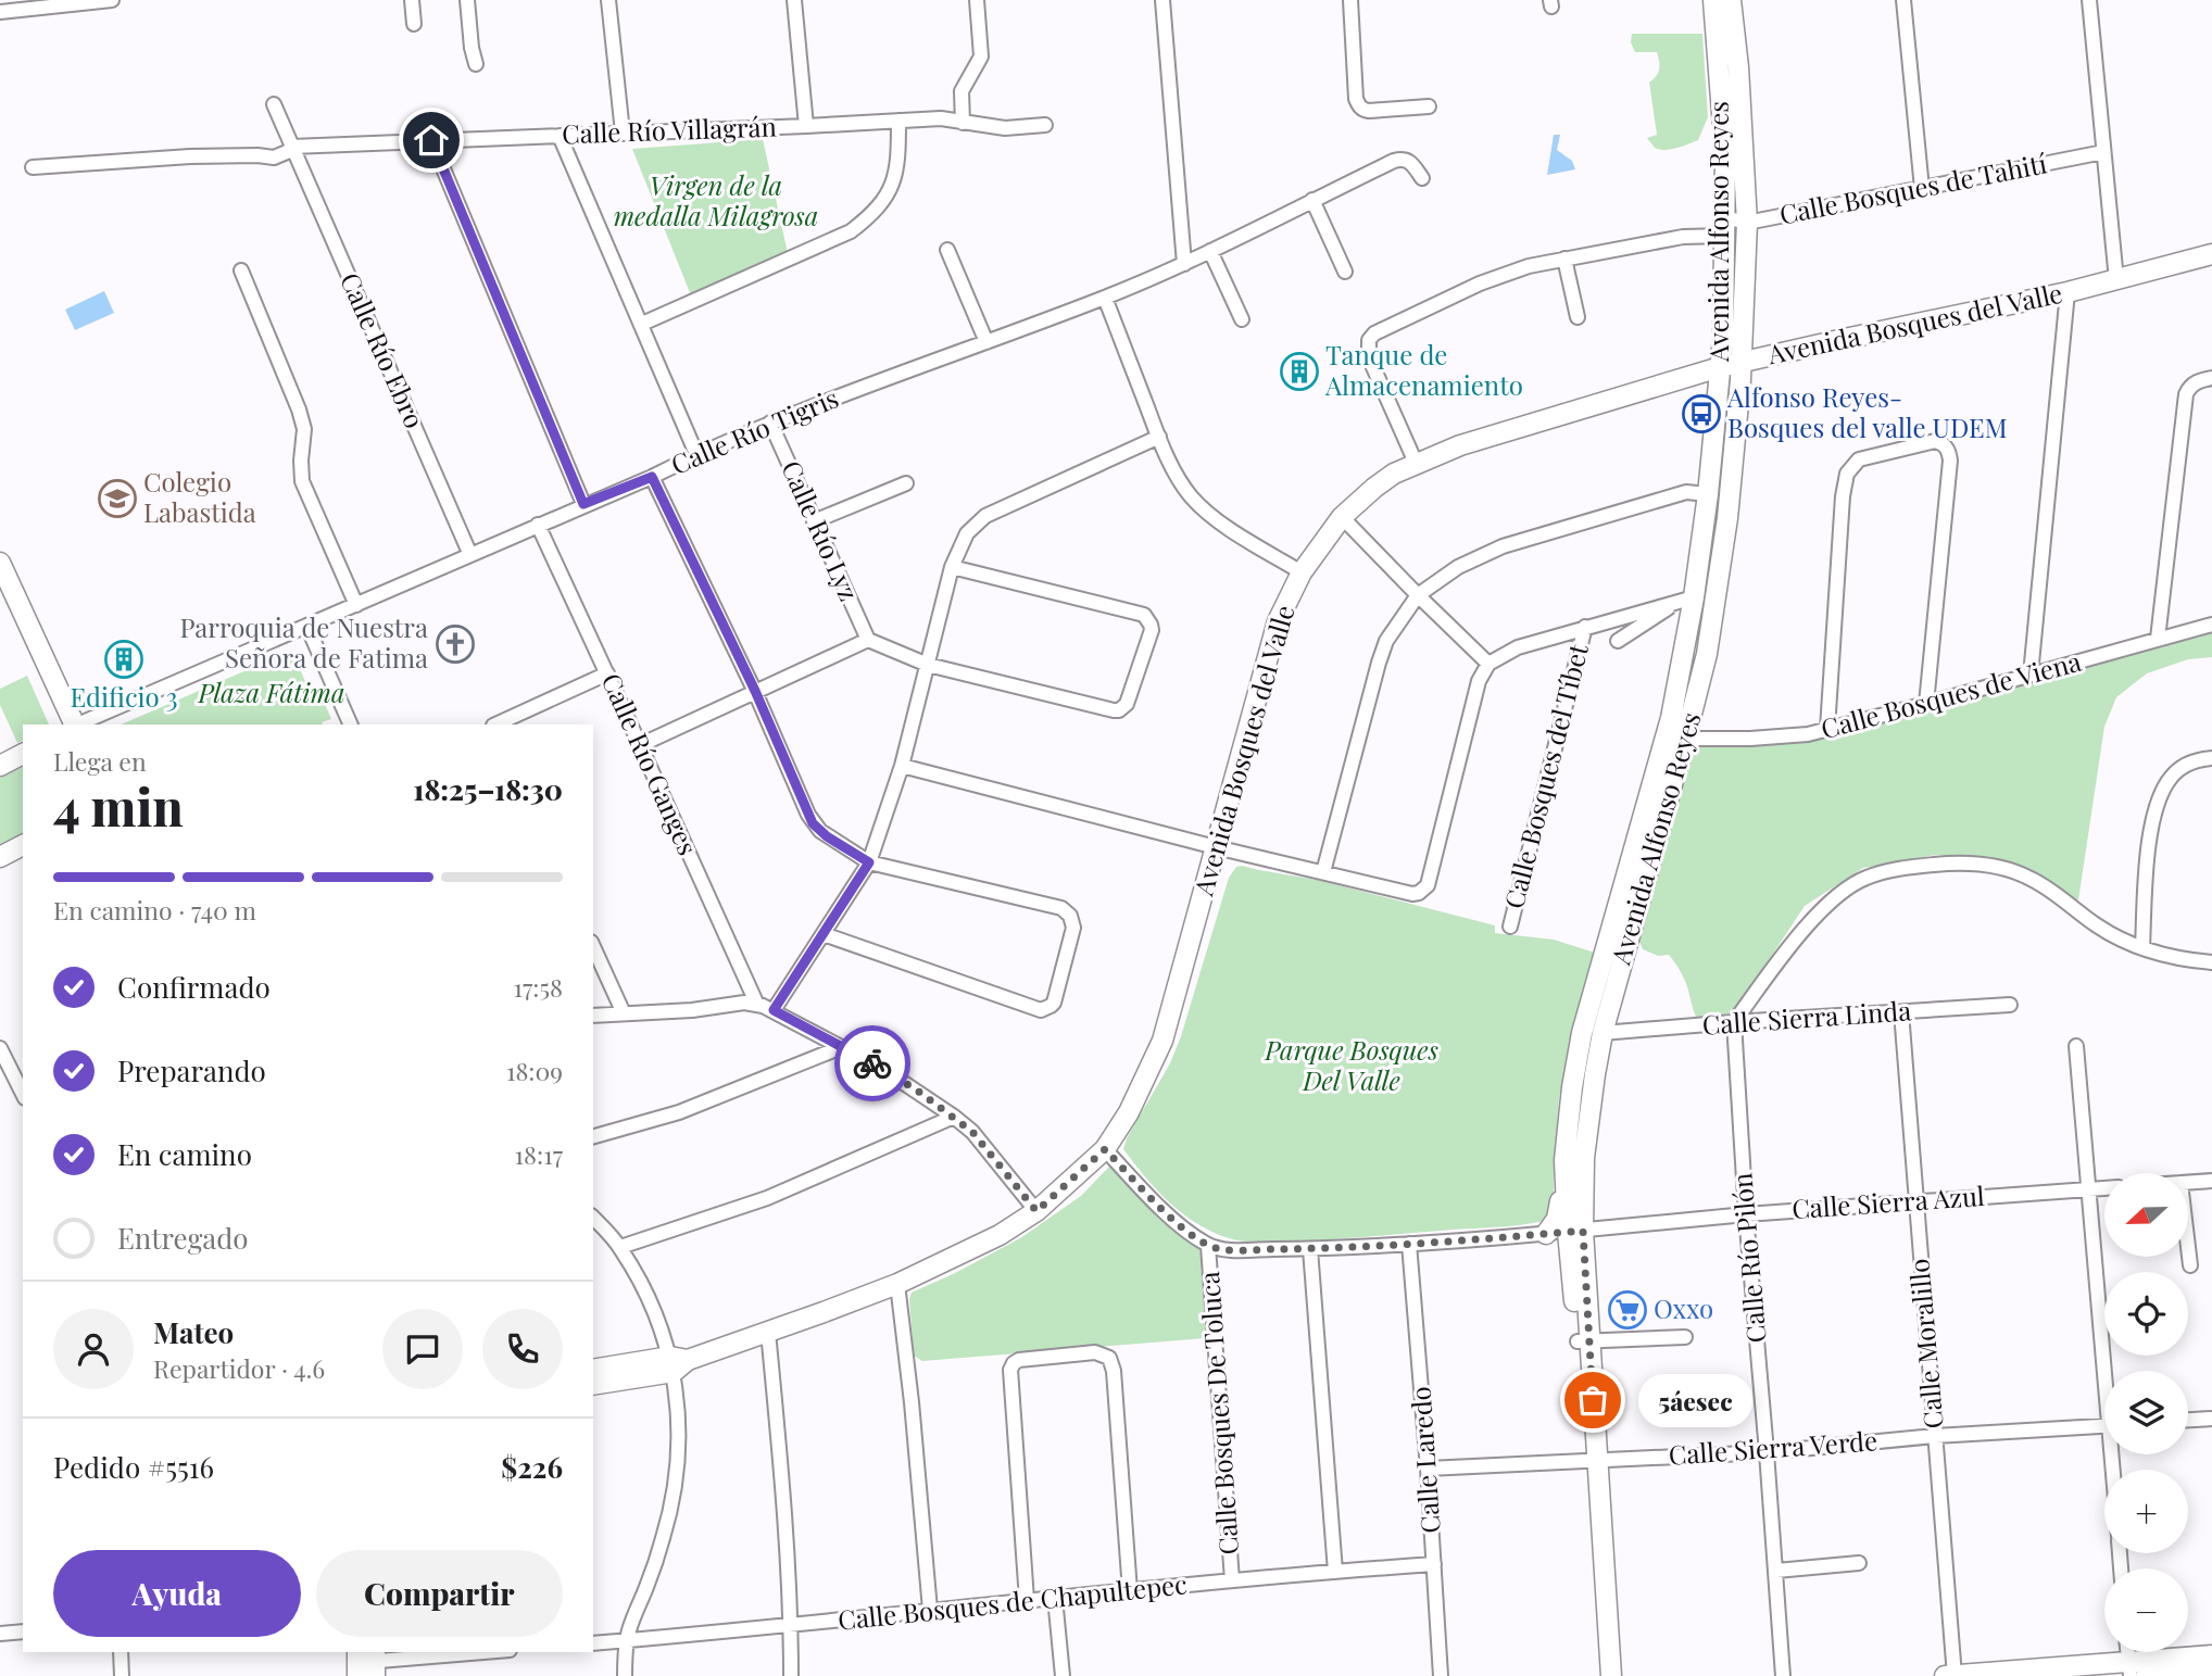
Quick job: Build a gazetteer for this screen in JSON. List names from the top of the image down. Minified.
{"streets":{"main road":["Avenida Alfonso Reyes","Avenida Bosques del Valle"],"street":["Calle Río Villagrán","Calle Bosques de Tahití","Calle Río Ebro","Calle Río Tigris","Calle Río Lyz","Calle Bosques de Viena","Calle Río Ganges","Calle Bosques del Tíbet","Calle Sierra Linda","Calle Sierra Azul","Calle Río Pilón","Calle Moralillo","Calle Bosques De Toluca","Calle Sierra Verde","Calle Laredo","Calle Bosques de Chapultepec"]},"crossings":[["Calle Río Villagrán","Calle Río Ebro"],["Calle Bosques de Tahití","Avenida Alfonso Reyes"],["Calle Bosques de Tahití","Avenida Bosques del Valle"],["Avenida Alfonso Reyes","Avenida Bosques del Valle"],["Avenida Alfonso Reyes","Calle Bosques de Viena"],["Avenida Alfonso Reyes","Calle Sierra Linda"],["Avenida Alfonso Reyes","Calle Sierra Azul"],["Avenida Alfonso Reyes","Calle Sierra Verde"],["Calle Río Ebro","Calle Río Tigris"],["Calle Río Tigris","Calle Río Lyz"],["Calle Río Tigris","Calle Río Ganges"],["Calle Sierra Linda","Calle Río Pilón"],["Calle Sierra Linda","Calle Moralillo"],["Calle Sierra Azul","Calle Río Pilón"],["Calle Sierra Azul","Calle Moralillo"],["Calle Sierra Azul","Calle Bosques De Toluca"],["Calle Sierra Azul","Calle Laredo"],["Calle Río Pilón","Calle Sierra Verde"],["Calle Moralillo","Calle Sierra Verde"],["Calle Bosques De Toluca","Calle Bosques de Chapultepec"],["Calle Sierra Verde","Calle Laredo"],["Calle Laredo","Calle Bosques de Chapultepec"]],"parks":["Virgen de la medalla Milagrosa","Plaza Fátima","Parque Bosques Del Valle"],"places":{"building":["Tanque de Almacenamiento","Edificio 3"],"bus stop":["Alfonso Reyes- Bosques del valle UDEM"],"school or university":["Colegio Labastida"],"church":["Parroquia de Nuestra Señora de Fatima"],"supermarket":["Oxxo"],"other":["5áesec"]},"north":"left","page":{"heading":["4 min","Llega en","18:25–18:30"],"panel":["Mateo","Repartidor · 4.6","Pedido #5516","$226"],"bar":"En camino · 740 m","list":[["Confirmado","17:58"],["Preparando","18:09"],["En camino","18:17"],"Entregado"],"map_buttons":["+","−"],"bubble":"5áesec","buttons":["Ayuda","Compartir"]}}
